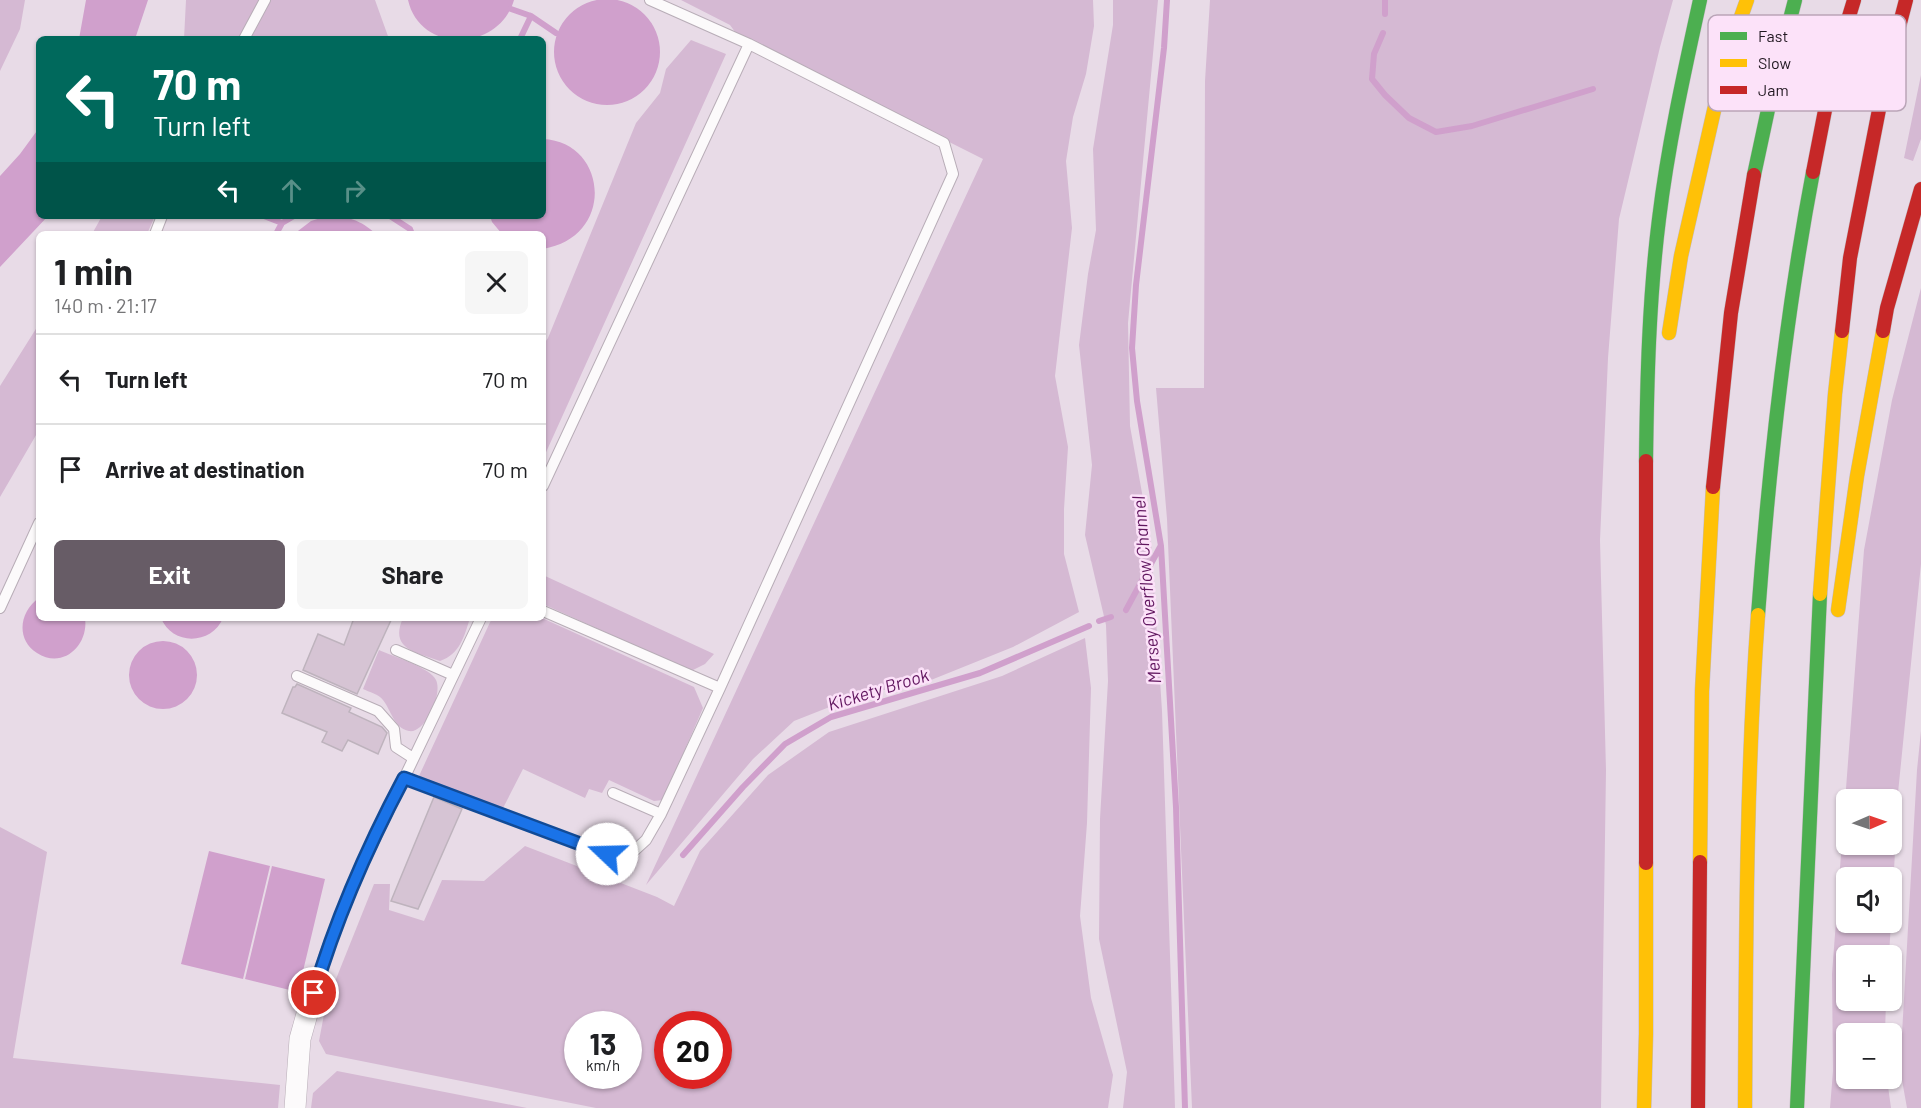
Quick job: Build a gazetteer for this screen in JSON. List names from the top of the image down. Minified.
{"water":["Mersey Overflow Channel","Kickety Brook"],"legend":["Fast","Slow","Jam"],"north":"right","page":{"turn":["70 m","Turn left"],"heading":["1 min","140 m · 21:17"],"list":[{"name":"Turn left","value":"70 m"},{"name":"Arrive at destination","value":"70 m"}],"buttons":["Exit","Share"],"map_buttons":["+","−"],"speed":"13 km/h","limit":"20"}}
